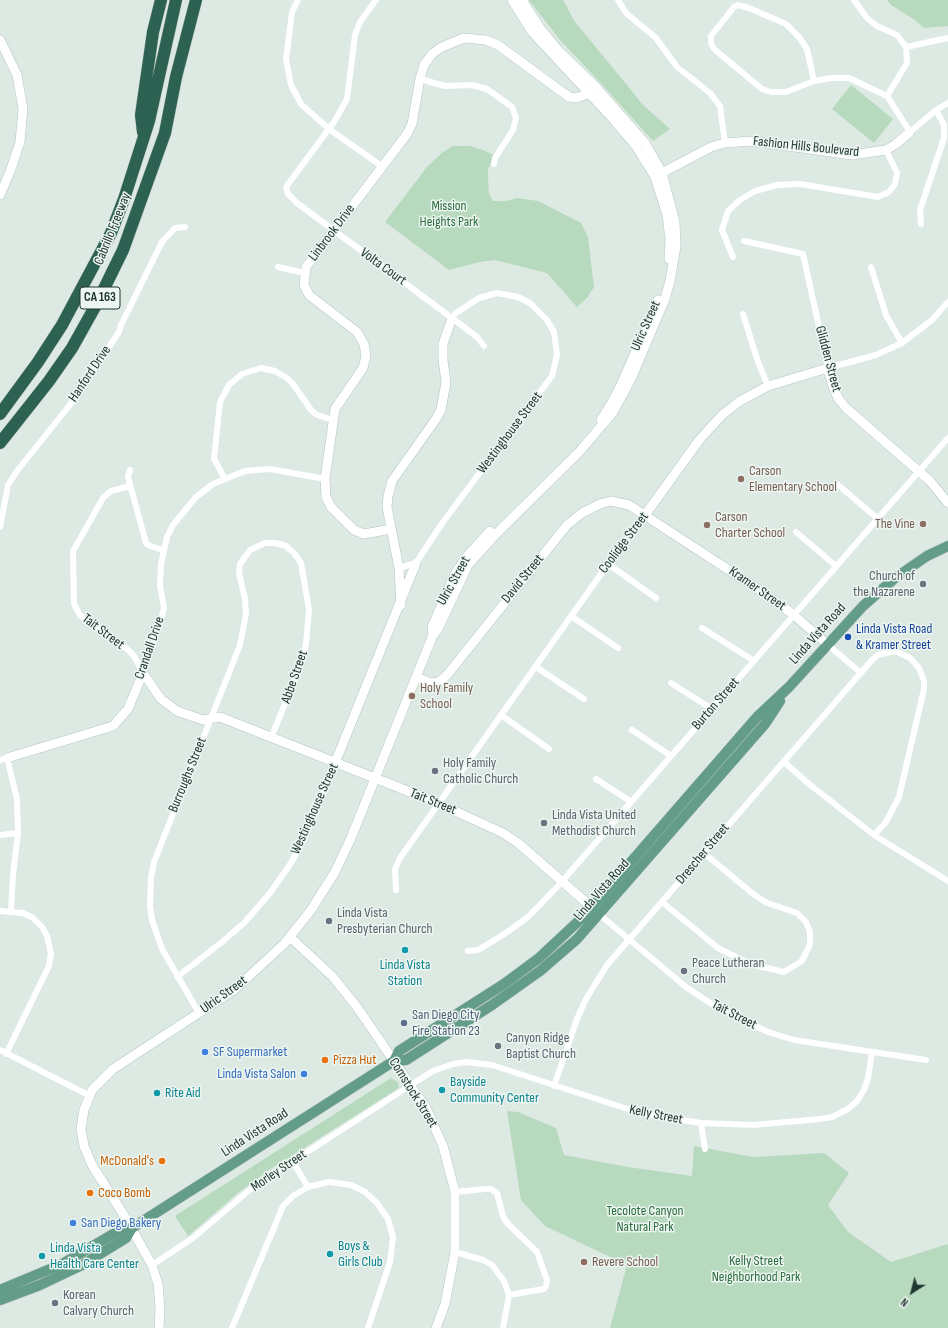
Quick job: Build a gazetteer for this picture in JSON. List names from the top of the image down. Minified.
{"streets":{"highway":["Cabrillo Freeway","CA 163"],"main road":["Linda Vista Road"],"street":["Fashion Hills Boulevard","Linbrook Drive","Volta Court","Ulric Street","Glidden Street","Hanford Drive","Westinghouse Street","Coolidge Street","David Street","Kramer Street","Tait Street","Crandall Drive","Abbe Street","Burton Street","Burroughs Street","Drescher Street","Comstock Street","Kelly Street","Morley Street"]},"crossings":[["Fashion Hills Boulevard","Ulric Street"],["Linbrook Drive","Volta Court"],["Linbrook Drive","Ulric Street"],["Linbrook Drive","Crandall Drive"],["Volta Court","Westinghouse Street"],["Ulric Street","David Street"],["Ulric Street","Tait Street"],["Ulric Street","Linda Vista Road"],["Ulric Street","Burroughs Street"],["Ulric Street","Comstock Street"],["Ulric Street","Morley Street"],["Glidden Street","Coolidge Street"],["Glidden Street","Burton Street"],["Westinghouse Street","Tait Street"],["Westinghouse Street","Burroughs Street"],["Coolidge Street","David Street"],["Coolidge Street","Kramer Street"],["Coolidge Street","Tait Street"],["David Street","Kramer Street"],["Kramer Street","Linda Vista Road"],["Kramer Street","Burton Street"],["Kramer Street","Drescher Street"],["Tait Street","Linda Vista Road"],["Tait Street","Crandall Drive"],["Tait Street","Abbe Street"],["Tait Street","Burton Street"],["Tait Street","Burroughs Street"],["Tait Street","Drescher Street"],["Tait Street","Kelly Street"],["Linda Vista Road","Comstock Street"],["Abbe Street","Burroughs Street"],["Drescher Street","Kelly Street"],["Comstock Street","Kelly Street"],["Comstock Street","Morley Street"],["Kelly Street","Morley Street"]],"parks":["Mission Heights Park","Tecolote Canyon Natural Park","Kelly Street Neighborhood Park"],"places":["Carson Elementary School","The Vine","Carson Charter School","Church of the Nazarene","Linda Vista Road & Kramer Street","Holy Family School","Holy Family Catholic Church","Linda Vista United Methodist Church","Linda Vista Presbyterian Church","Linda Vista Station","Peace Lutheran Church","San Diego City Fire Station 23","Canyon Ridge Baptist Church","SF Supermarket","Pizza Hut","Linda Vista Salon","Bayside Community Center","Rite Aid","McDonald's","Coco Bomb","San Diego Bakery","Boys & Girls Club","Linda Vista Health Care Center","Revere School","Korean Calvary Church"],"north":"bottom left"}
